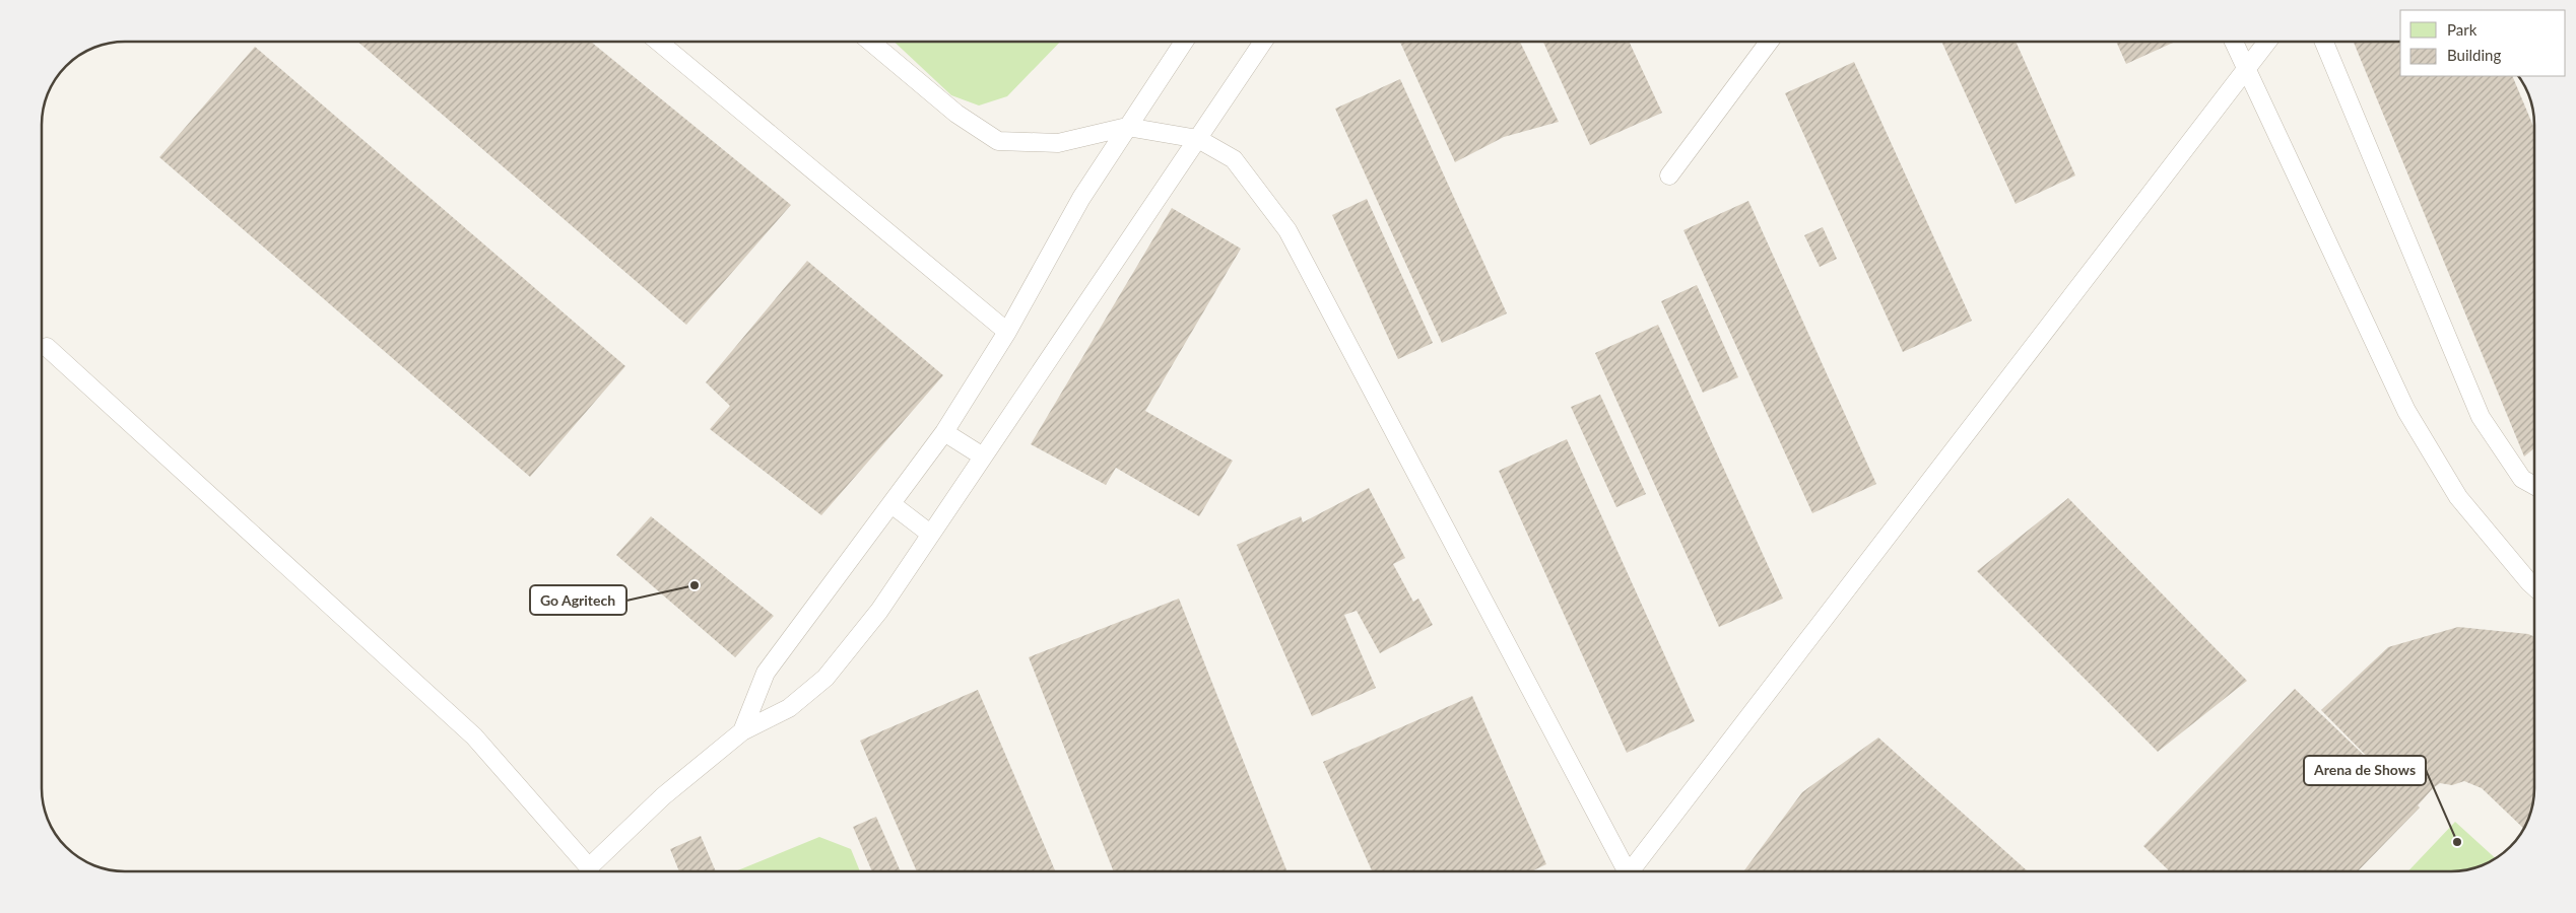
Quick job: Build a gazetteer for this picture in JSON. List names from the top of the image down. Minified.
{"places":["Go Agritech","Arena de Shows"],"legend":["Park","Building"]}
